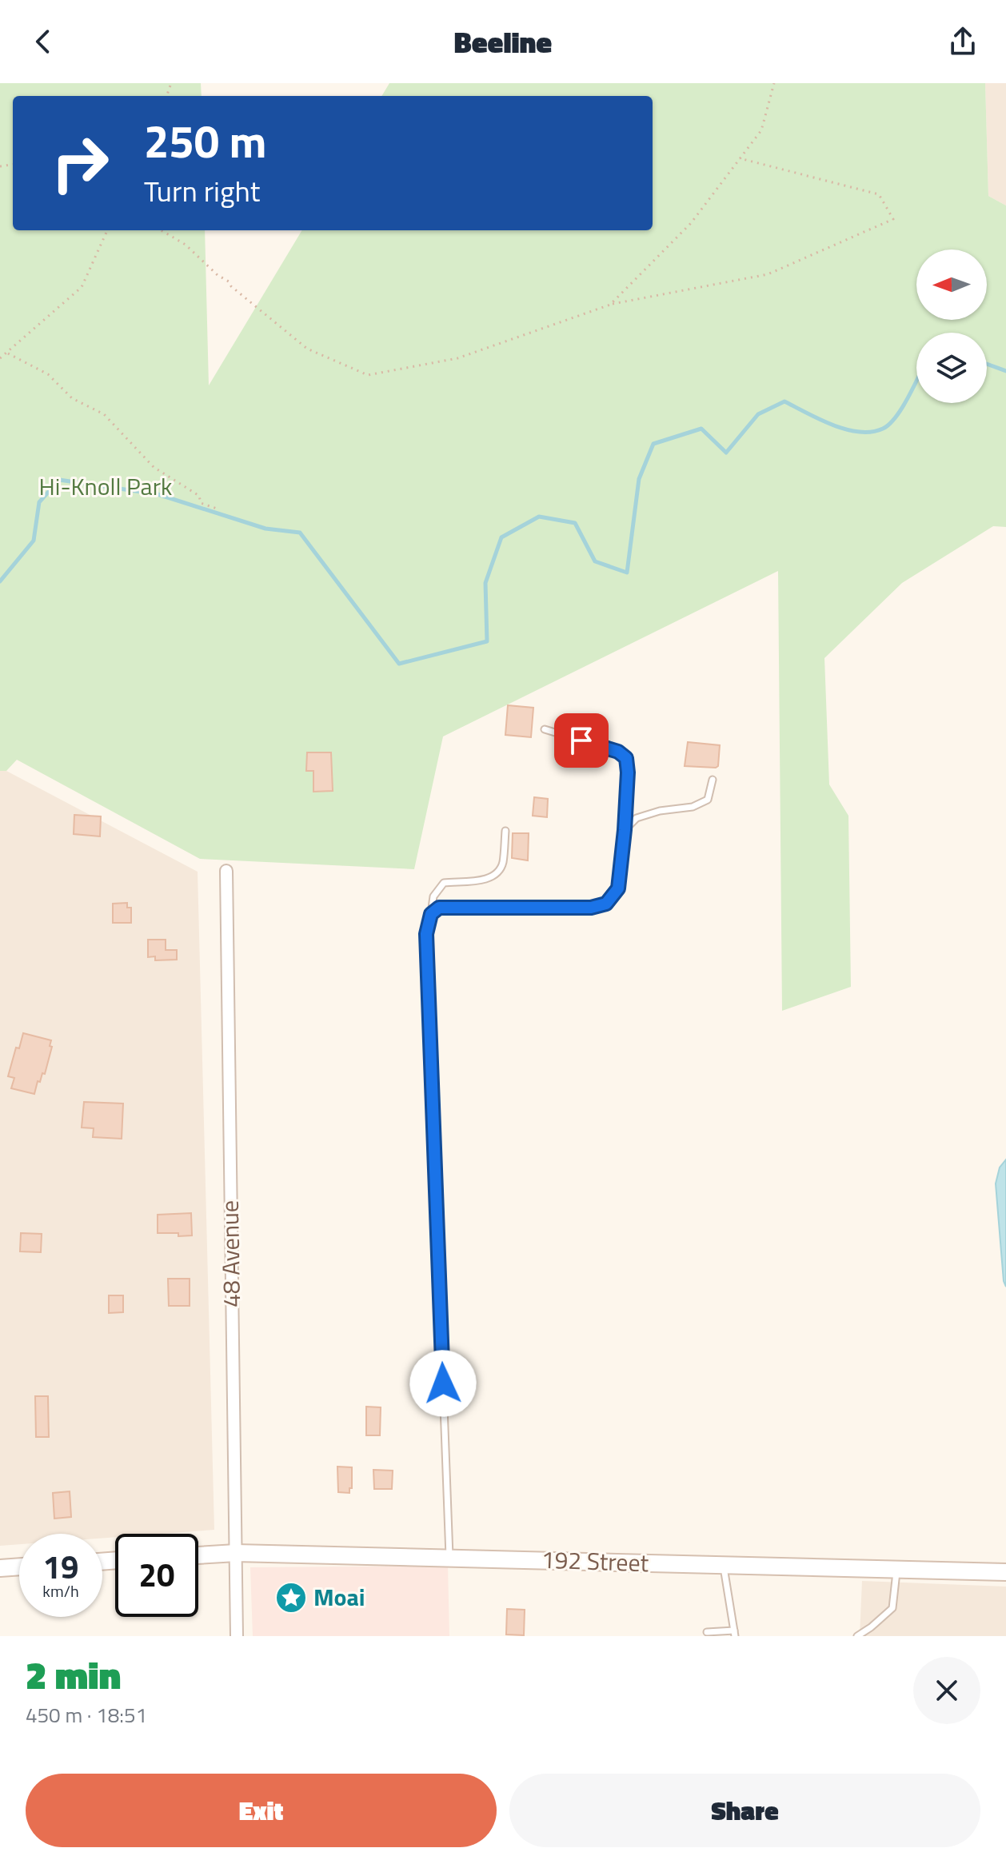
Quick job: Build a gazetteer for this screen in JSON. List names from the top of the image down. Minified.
{"streets":{"main road":["192 Street"],"street":["48 Avenue"]},"crossings":[["48 Avenue","192 Street"]],"parks":["Hi-Knoll Park"],"places":{"place":["Moai"]},"north":"left","page":{"header":"Beeline","turn":["250 m","Turn right"],"speed":"19 km/h","limit":"20","heading":["2 min","450 m · 18:51"],"buttons":["Exit","Share"]}}
